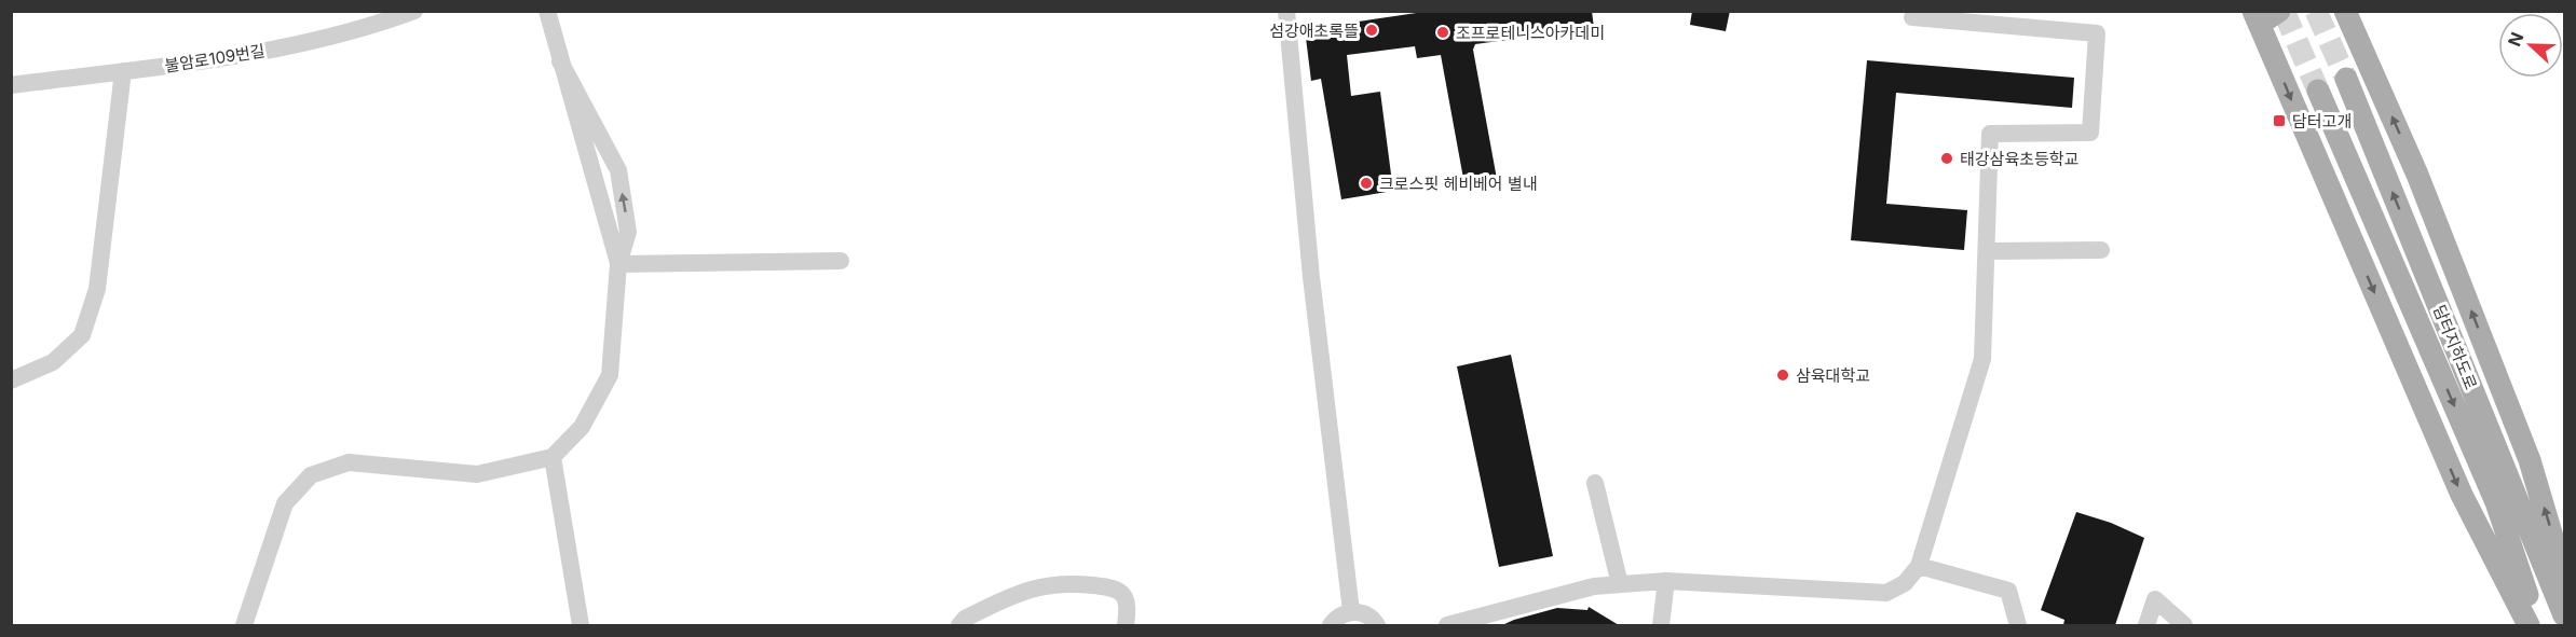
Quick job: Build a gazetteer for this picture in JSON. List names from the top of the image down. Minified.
{"streets":{"main road":["담터지하도로"],"street":["불암로109번길"]},"places":{"other":["섬강애초록뜰","조프로테니스아카데미","태강삼육초등학교","크로스핏 헤비베어 별내","삼육대학교"],"transit":["담터고개"]},"north":"left"}
